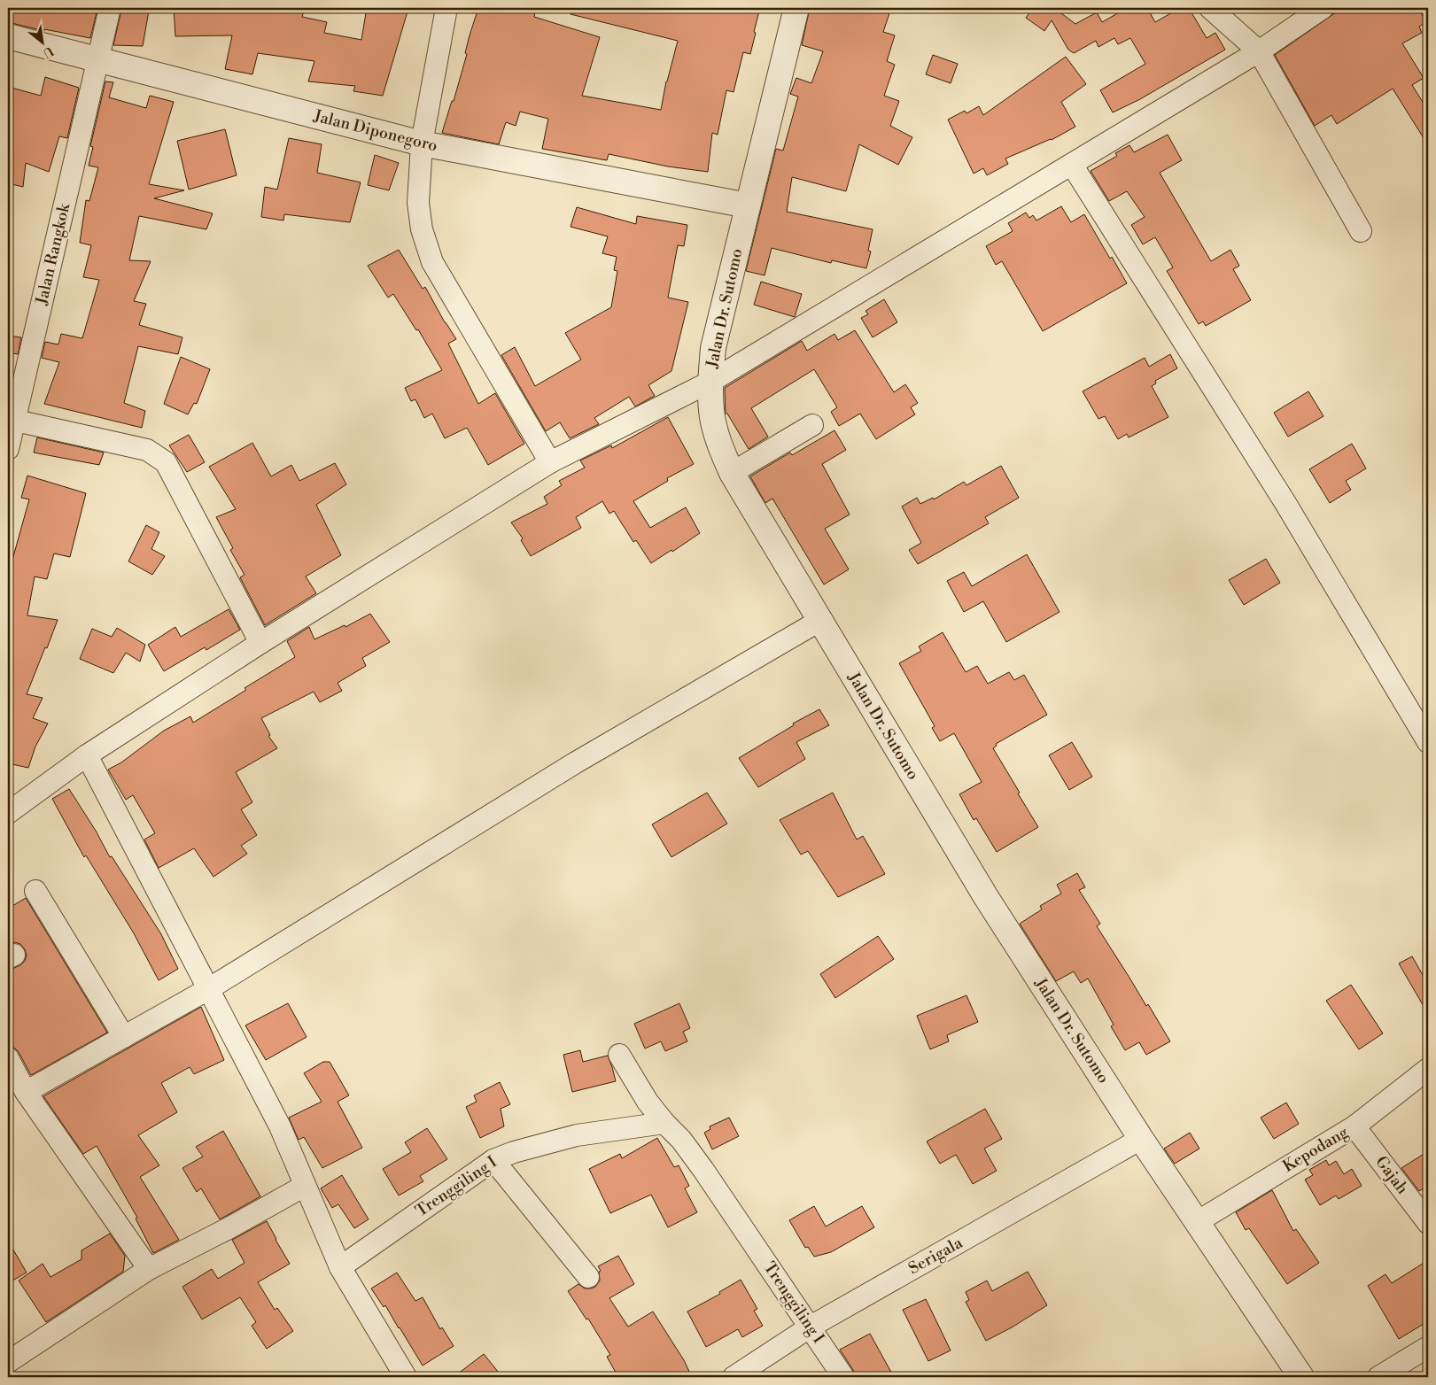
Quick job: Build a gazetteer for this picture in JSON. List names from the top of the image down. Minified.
{"streets":{"street":["Jalan Diponegoro","Jalan Rangkok","Jalan Dr. Sutomo","Kepodang","Gajah","Trenggiling I","Serigala"]},"crossings":[["Jalan Diponegoro","Jalan Rangkok"],["Jalan Diponegoro","Jalan Dr. Sutomo"],["Jalan Dr. Sutomo","Kepodang"],["Jalan Dr. Sutomo","Serigala"],["Kepodang","Gajah"],["Trenggiling I","Serigala"]],"north":"bottom right"}
